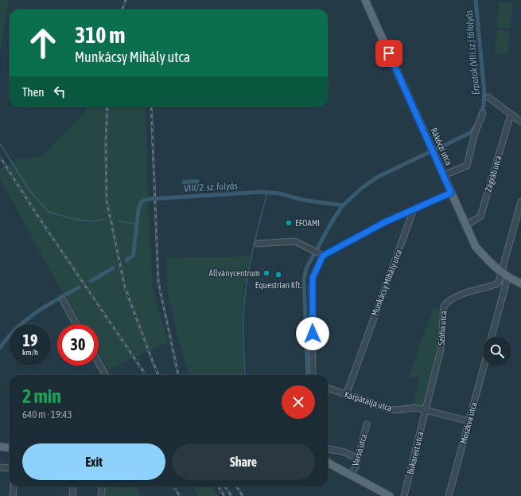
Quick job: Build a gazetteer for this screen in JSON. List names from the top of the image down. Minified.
{"streets":{"main road":["Rákóczi utca"],"street":["Zágráb utca","Munkácsy Mihály utca","Szófia utca","Kárpátalja utca","Moszkva utca","Varsó utca","Bukarest utca"]},"crossings":[["Rákóczi utca","Zágráb utca"],["Munkácsy Mihály utca","Kárpátalja utca"],["Szófia utca","Kárpátalja utca"],["Szófia utca","Bukarest utca"],["Kárpátalja utca","Moszkva utca"],["Kárpátalja utca","Bukarest utca"]],"water":["Érpatak (VIII.sz.) főfolyás","VIII/2. sz. folyás"],"places":["EFOAMI","Állványcentrum","Equestrian Kft."],"page":{"turn":["310 m","Munkácsy Mihály utca"],"then":"Then","speed":"19 km/h","limit":"30","heading":["2 min","640 m · 19:43"],"buttons":["Exit","Share"]}}
